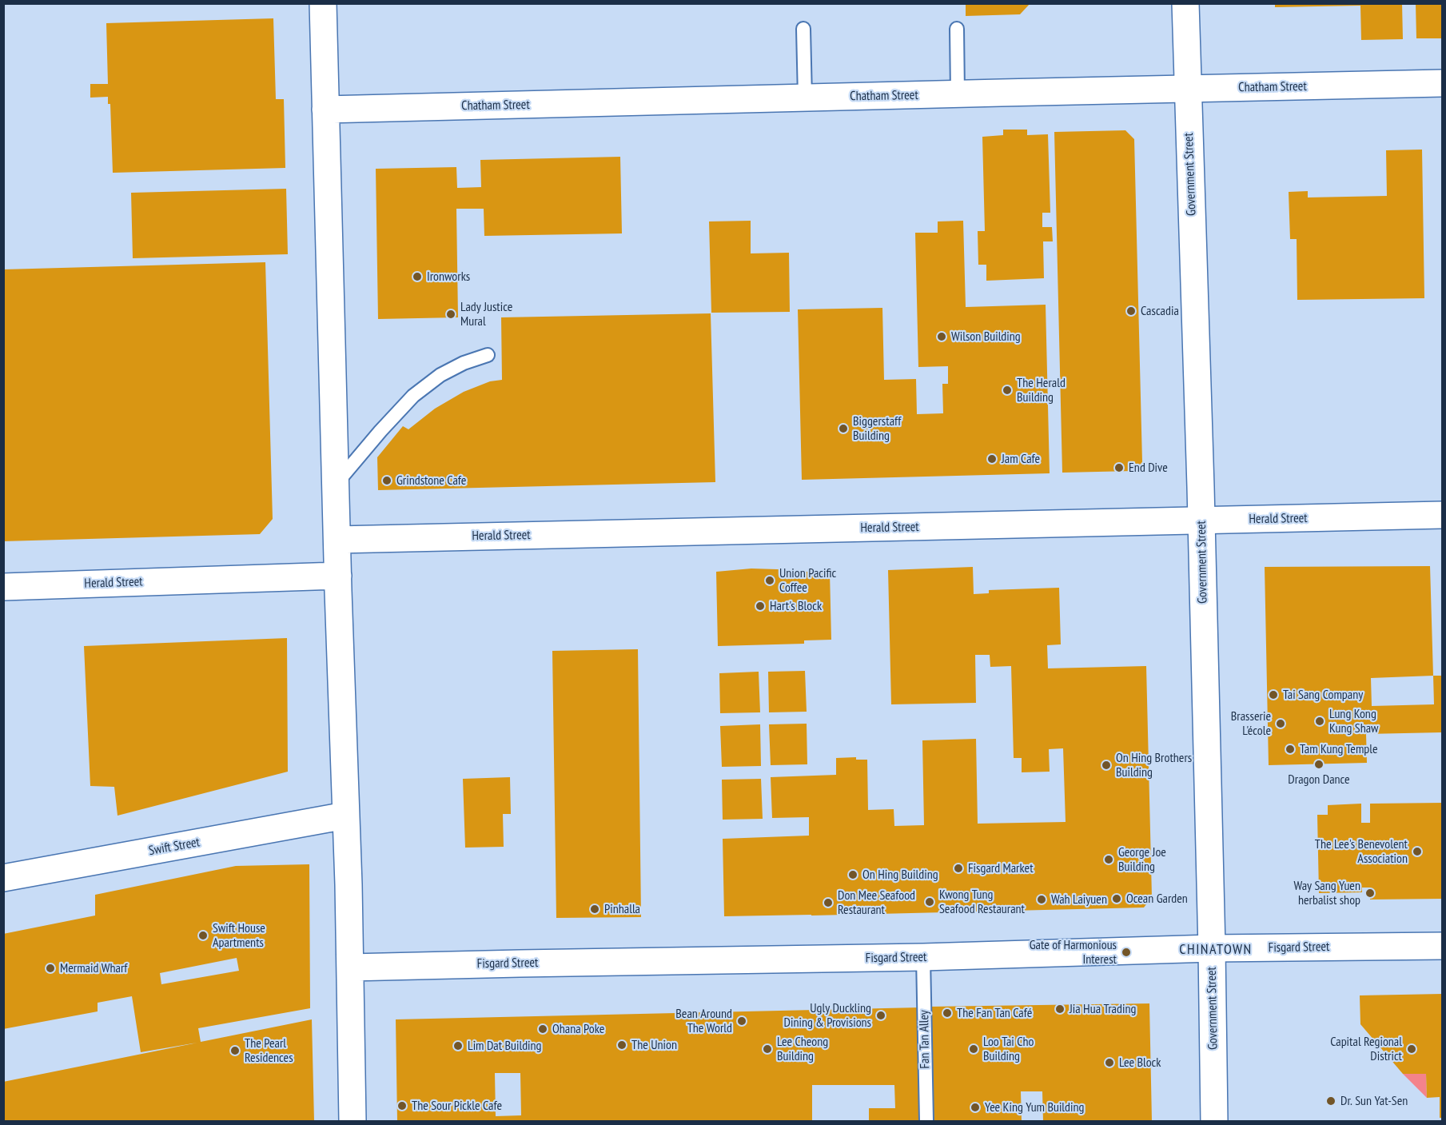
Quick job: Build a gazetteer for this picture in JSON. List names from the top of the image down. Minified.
{"streets":{"street":["Chatham Street","Government Street","Herald Street","Swift Street","Fisgard Street"],"lane":["Fan Tan Alley"]},"crossings":[["Chatham Street","Government Street"],["Government Street","Herald Street"],["Government Street","Fisgard Street"],["Fisgard Street","Fan Tan Alley"]],"districts":["CHINATOWN"],"places":["Ironworks","Cascadia","Lady Justice Mural","Wilson Building","The Herald Building","Biggerstaff Building","Jam Cafe","End Dive","Grindstone Cafe","Union Pacific Coffee","Hart's Block","Tai Sang Company","Lung Kong Kung Shaw","Brasserie L'école","Tam Kung Temple","Dragon Dance","On Hing Brothers Building","The Lee's Benevolent Association","George Joe Building","Fisgard Market","On Hing Building","Way Sang Yuen herbalist shop","Ocean Garden","Wah Laiyuen","Kwong Tung Seafood Restaurant","Don Mee Seafood Restaurant","Pinhalla","Swift House Apartments","Gate of Harmonious Interest","Mermaid Wharf","Jia Hua Trading","The Fan Tan Café","Ugly Duckling Dining & Provisions","Bean Around The World","Ohana Poke","The Union","Lim Dat Building","Lee Cheong Building","Loo Tai Cho Building","Capital Regional District","The Pearl Residences","Lee Block","Dr. Sun Yat-Sen","The Sour Pickle Cafe","Yee King Yum Building"]}
